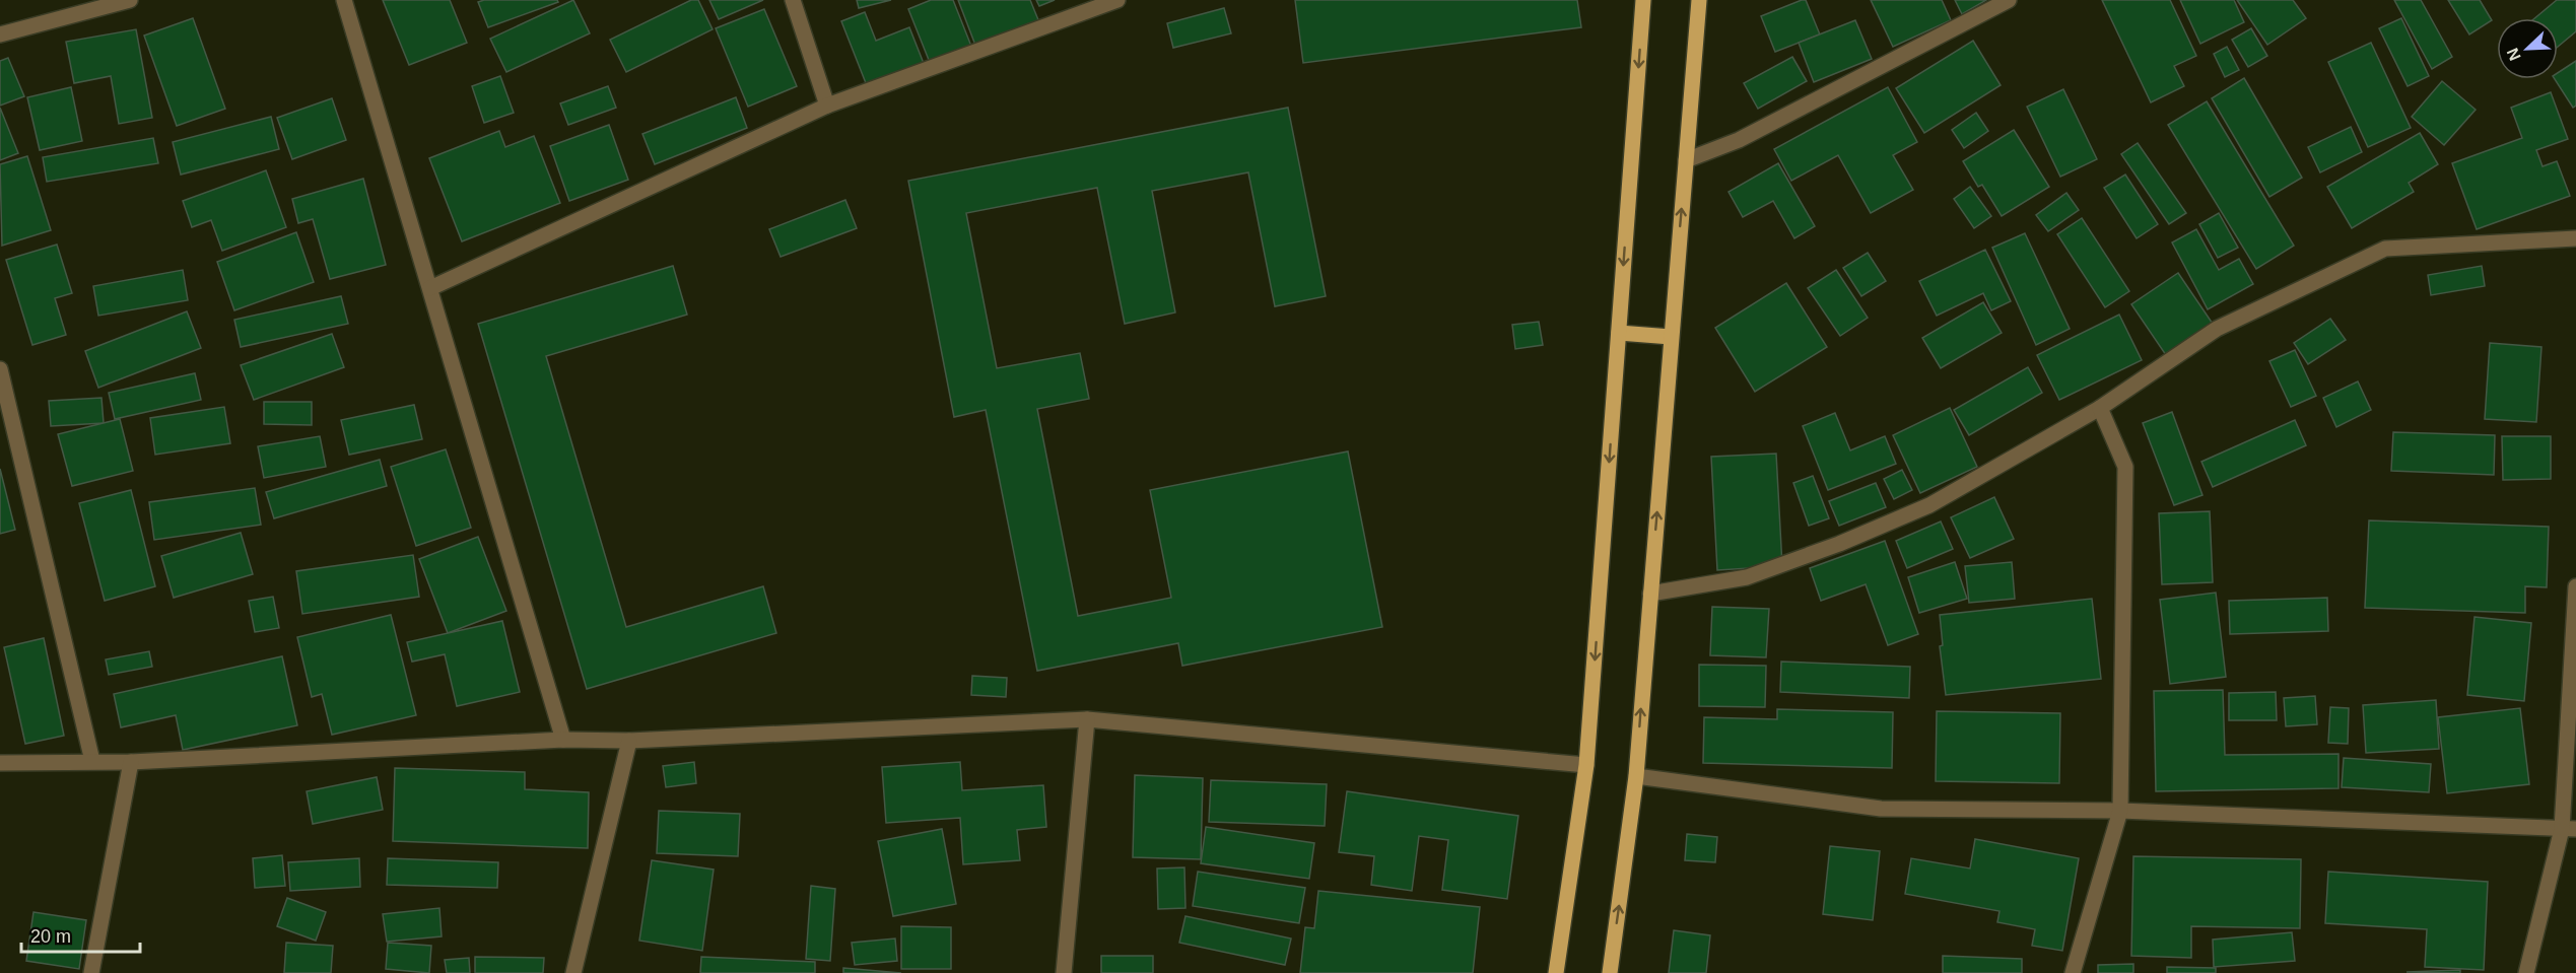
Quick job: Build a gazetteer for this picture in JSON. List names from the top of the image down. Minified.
{"scale_bar":"20 m","north":"bottom left"}
